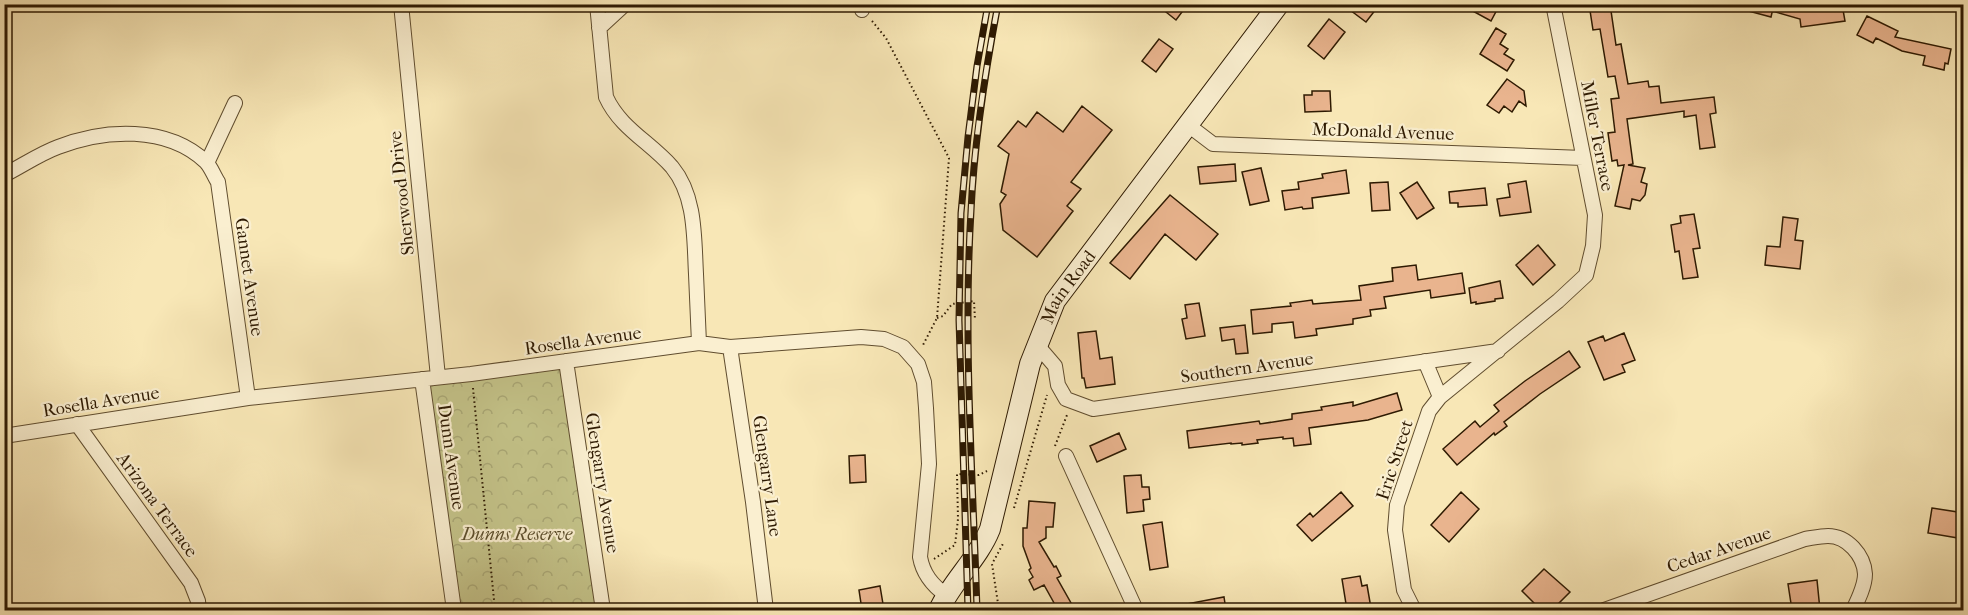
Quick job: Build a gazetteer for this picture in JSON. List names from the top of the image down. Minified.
{"streets":{"main road":["Main Road"],"street":["McDonald Avenue","Miller Terrace","Sherwood Drive","Gannet Avenue","Rosella Avenue","Southern Avenue","Dunn Avenue","Eric Street","Glengarry Lane","Glengarry Avenue","Arizona Terrace","Cedar Avenue"]},"crossings":[["McDonald Avenue","Miller Terrace"],["McDonald Avenue","Main Road"],["Miller Terrace","Southern Avenue"],["Sherwood Drive","Rosella Avenue"],["Gannet Avenue","Rosella Avenue"],["Rosella Avenue","Dunn Avenue"],["Rosella Avenue","Glengarry Lane"],["Rosella Avenue","Glengarry Avenue"],["Rosella Avenue","Arizona Terrace"]],"parks":["Dunns Reserve"]}
